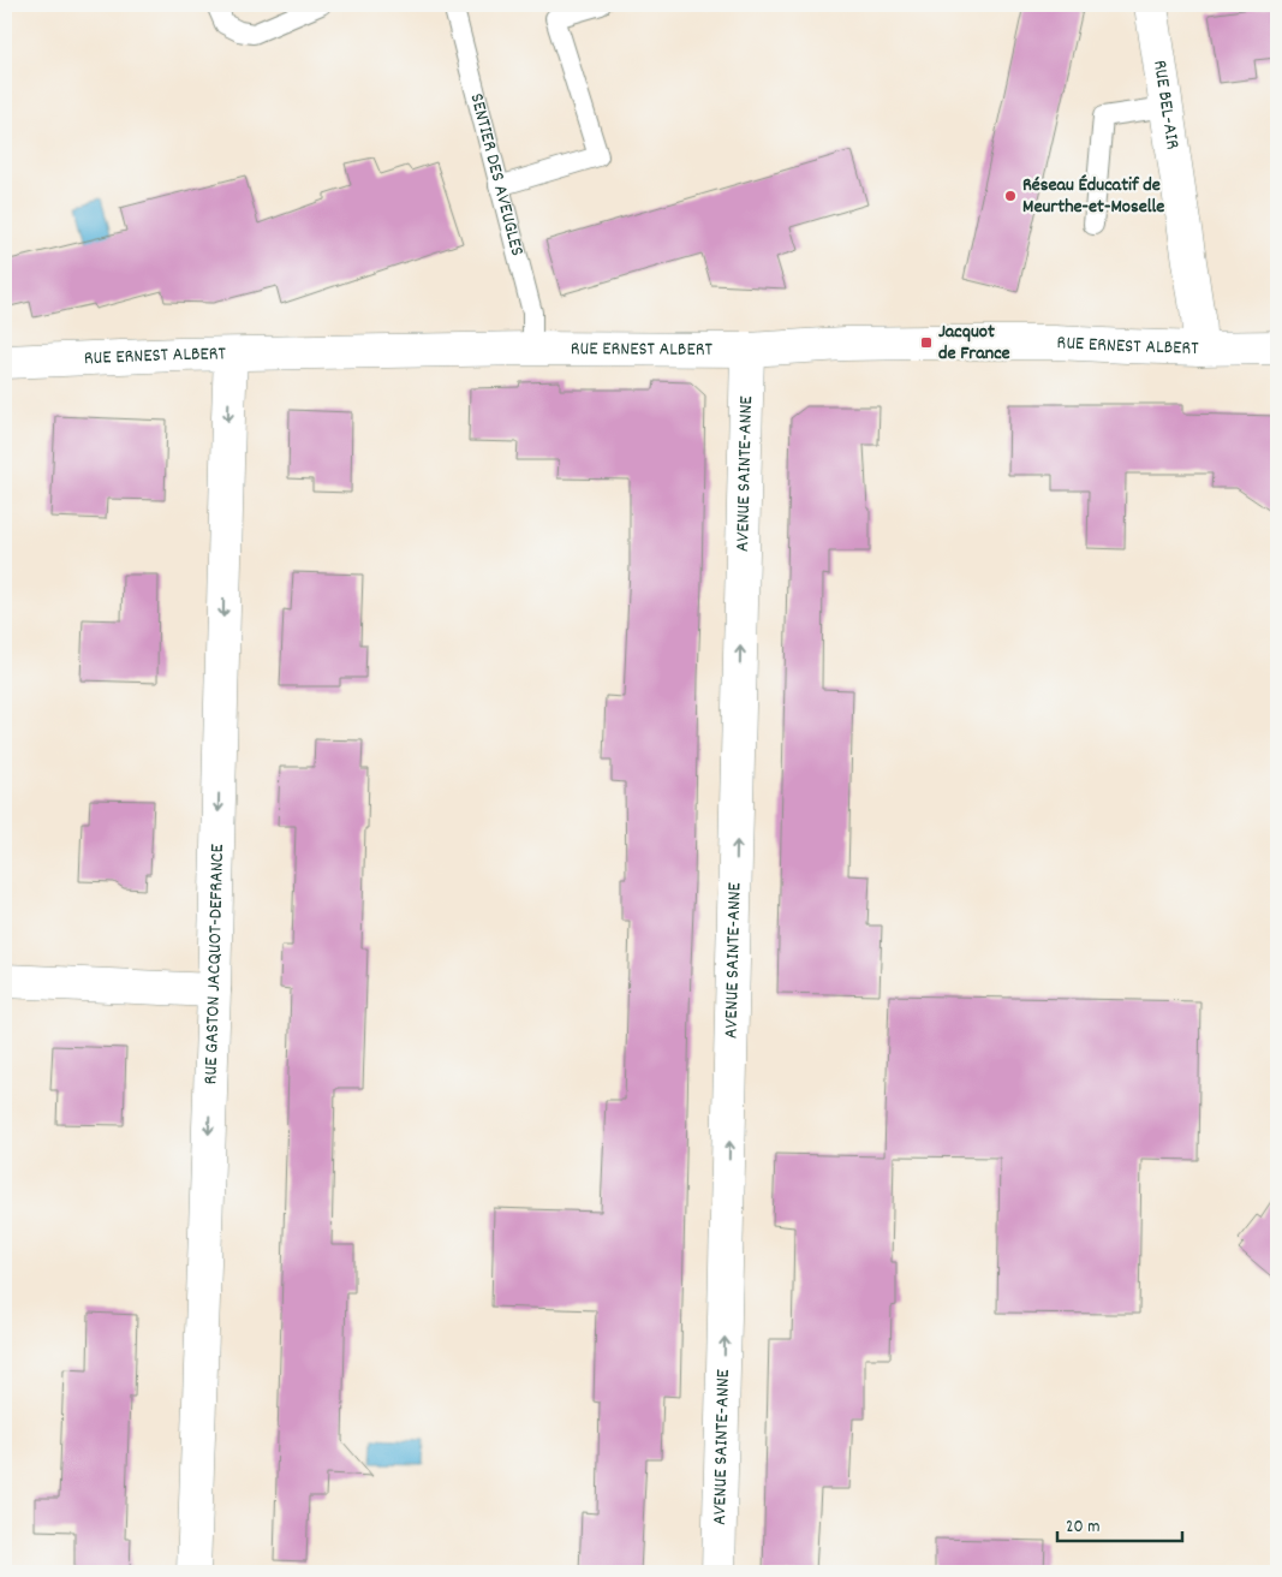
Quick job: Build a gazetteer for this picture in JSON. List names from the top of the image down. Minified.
{"streets":{"street":["RUE BEL-AIR","RUE ERNEST ALBERT","AVENUE SAINTE-ANNE","RUE GASTON JACQUOT-DEFRANCE"],"lane":["SENTIER DES AVEUGLES"]},"crossings":[["RUE BEL-AIR","RUE ERNEST ALBERT"],["SENTIER DES AVEUGLES","RUE ERNEST ALBERT"],["RUE ERNEST ALBERT","AVENUE SAINTE-ANNE"],["RUE ERNEST ALBERT","RUE GASTON JACQUOT-DEFRANCE"]],"one_way":["AVENUE SAINTE-ANNE","RUE GASTON JACQUOT-DEFRANCE"],"places":{"other":["Réseau Éducatif de Meurthe-et-Moselle"],"transit":["Jacquot de France"]},"scale_bar":"20 m"}
